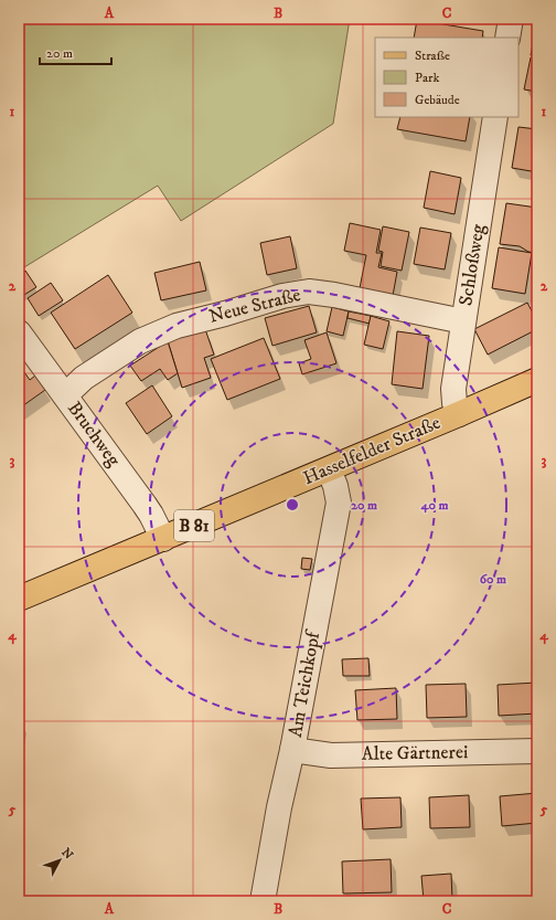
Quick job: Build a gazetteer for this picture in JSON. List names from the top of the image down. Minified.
{"streets":{"main road":["Hasselfelder Straße","B 81"],"street":["Schloßweg","Neue Straße","Bruchweg","Am Teichkopf","Alte Gärtnerei"]},"crossings":[["Schloßweg","Neue Straße"],["Schloßweg","Hasselfelder Straße"],["Neue Straße","Bruchweg"],["Bruchweg","Hasselfelder Straße"],["Hasselfelder Straße","Am Teichkopf"],["Am Teichkopf","Alte Gärtnerei"]],"legend":["Straße","Park","Gebäude"],"scale_bar":"20 m","north":"top right","grid":{"columns":["A","B","C"],"rows":["1","2","3","4","5"]},"rings":["20 m","40 m","60 m"]}
